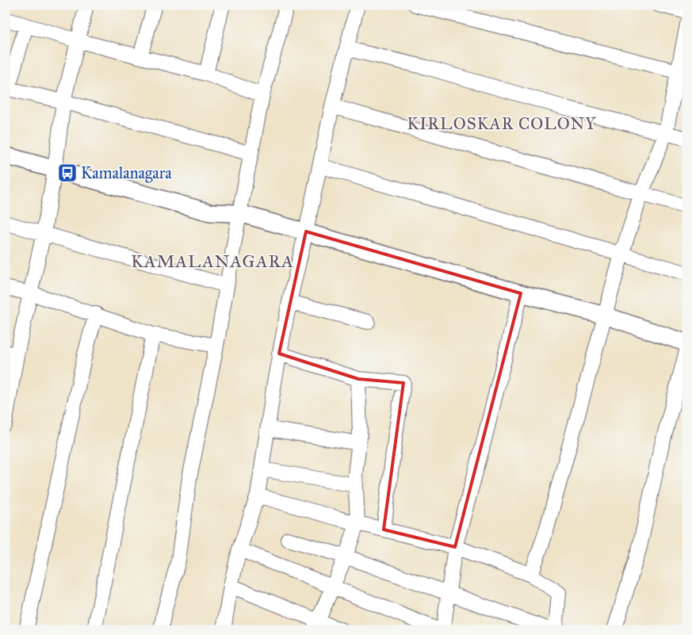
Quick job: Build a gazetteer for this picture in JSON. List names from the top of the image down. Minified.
{"districts":["KIRLOSKAR COLONY","KAMALANAGARA"],"places":{"bus stop":["Kamalanagara"]}}
